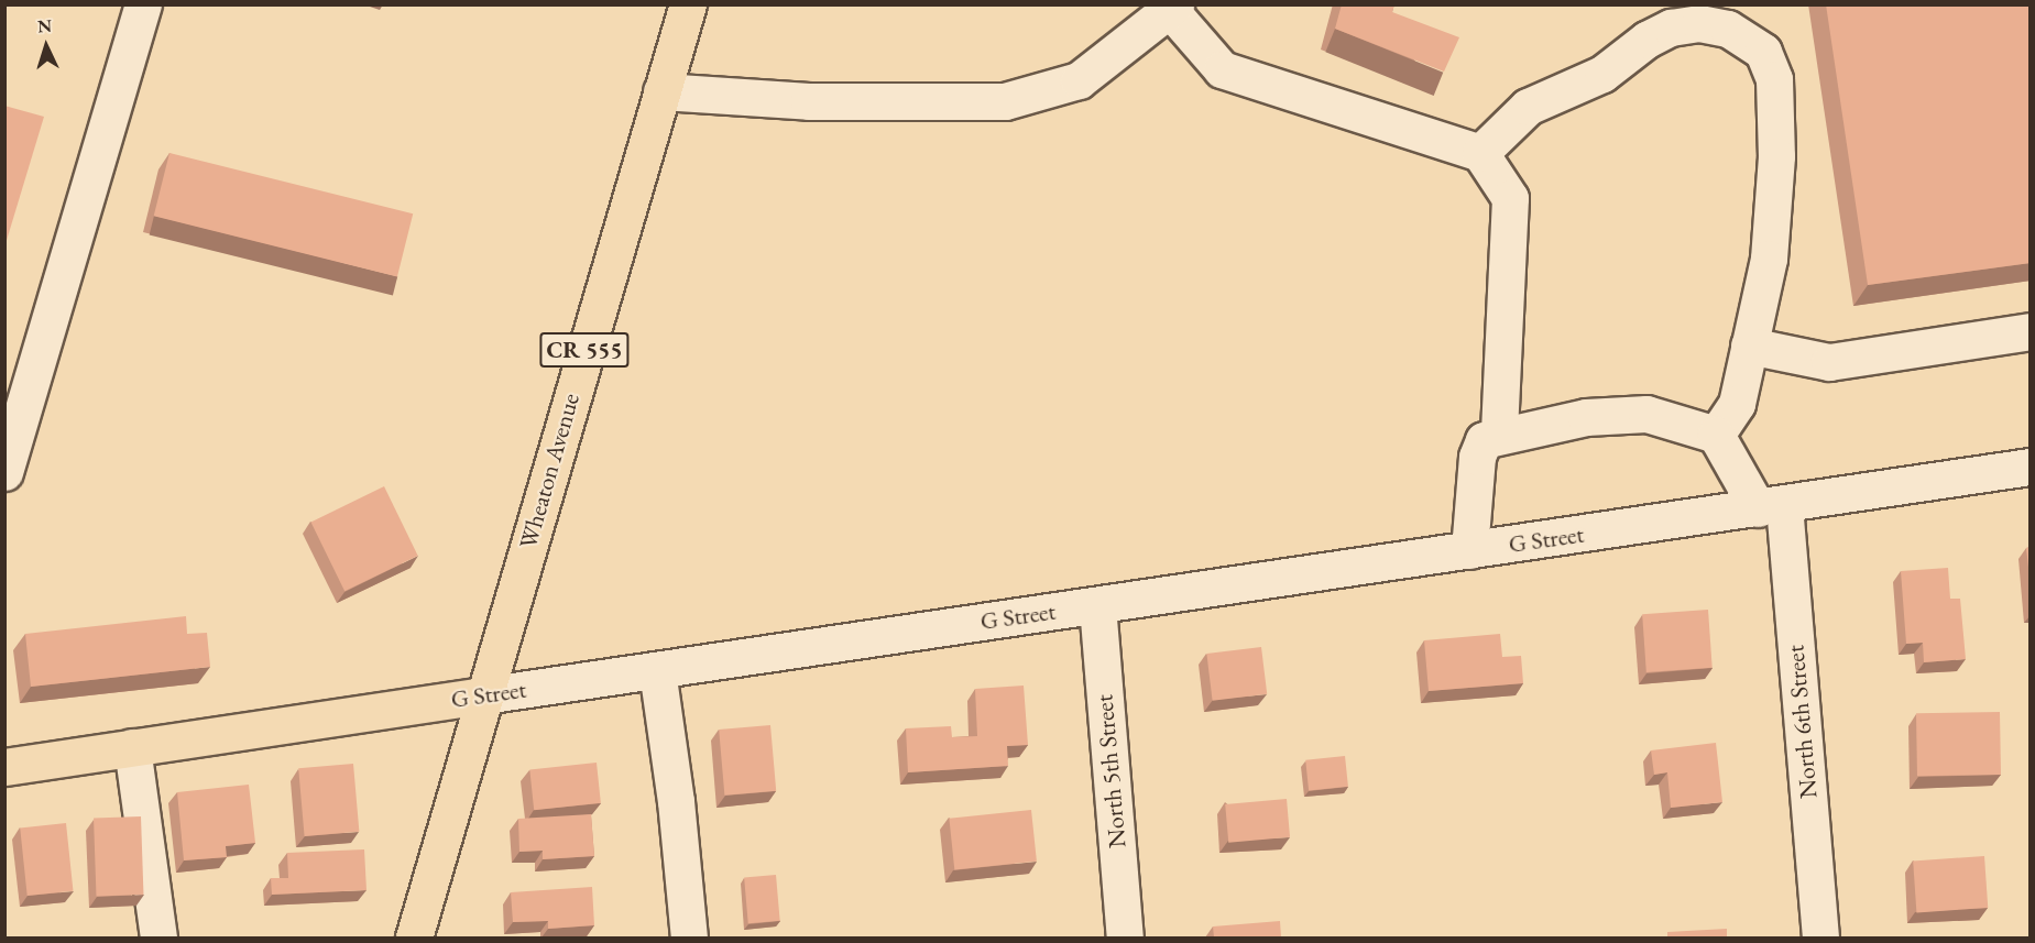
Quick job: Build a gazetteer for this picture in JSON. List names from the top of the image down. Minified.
{"streets":{"main road":["CR 555","Wheaton Avenue","G Street"],"street":["North 6th Street","North 5th Street"]},"crossings":[["Wheaton Avenue","G Street"],["G Street","North 6th Street"],["G Street","North 5th Street"]],"north":"top"}
